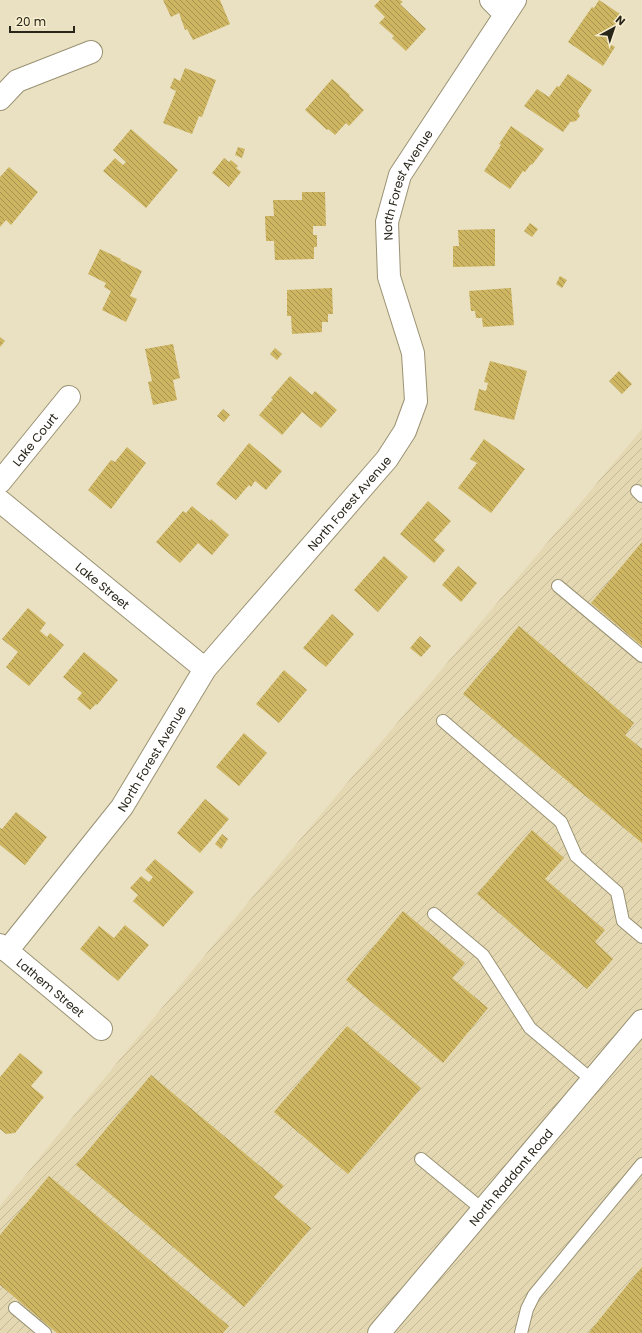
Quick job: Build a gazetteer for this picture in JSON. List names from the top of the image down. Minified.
{"streets":{"street":["North Forest Avenue","Lake Court","Lake Street","Lathem Street","North Raddant Road"]},"crossings":[["North Forest Avenue","Lake Street"],["North Forest Avenue","Lathem Street"]],"scale_bar":"20 m","north":"top right"}
